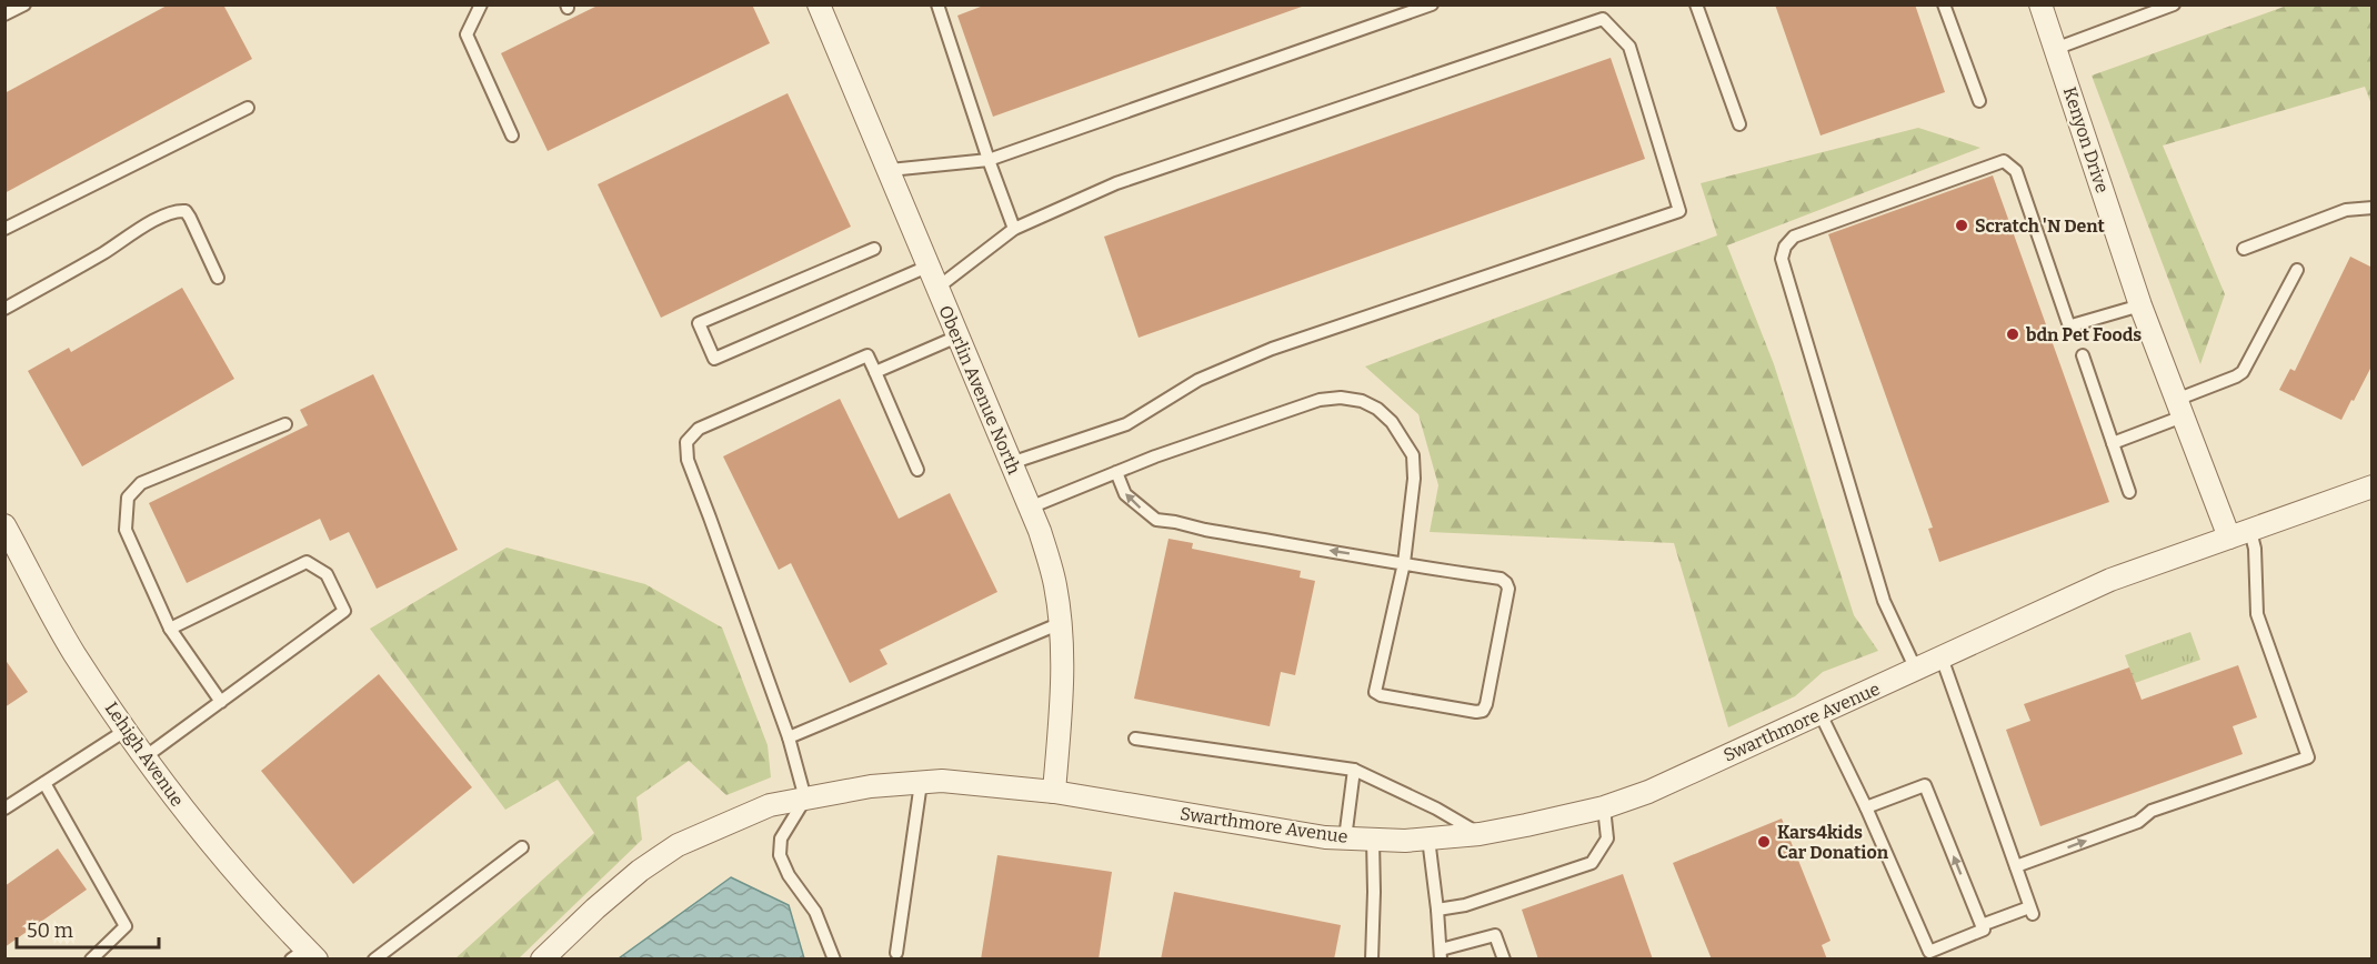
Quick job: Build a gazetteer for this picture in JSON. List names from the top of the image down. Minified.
{"streets":{"street":["Kenyon Drive","Oberlin Avenue North","Swarthmore Avenue","Lehigh Avenue"]},"crossings":[["Kenyon Drive","Swarthmore Avenue"],["Oberlin Avenue North","Swarthmore Avenue"]],"places":["Scratch 'N Dent","bdn Pet Foods","Kars4kids Car Donation"],"scale_bar":"50 m"}
